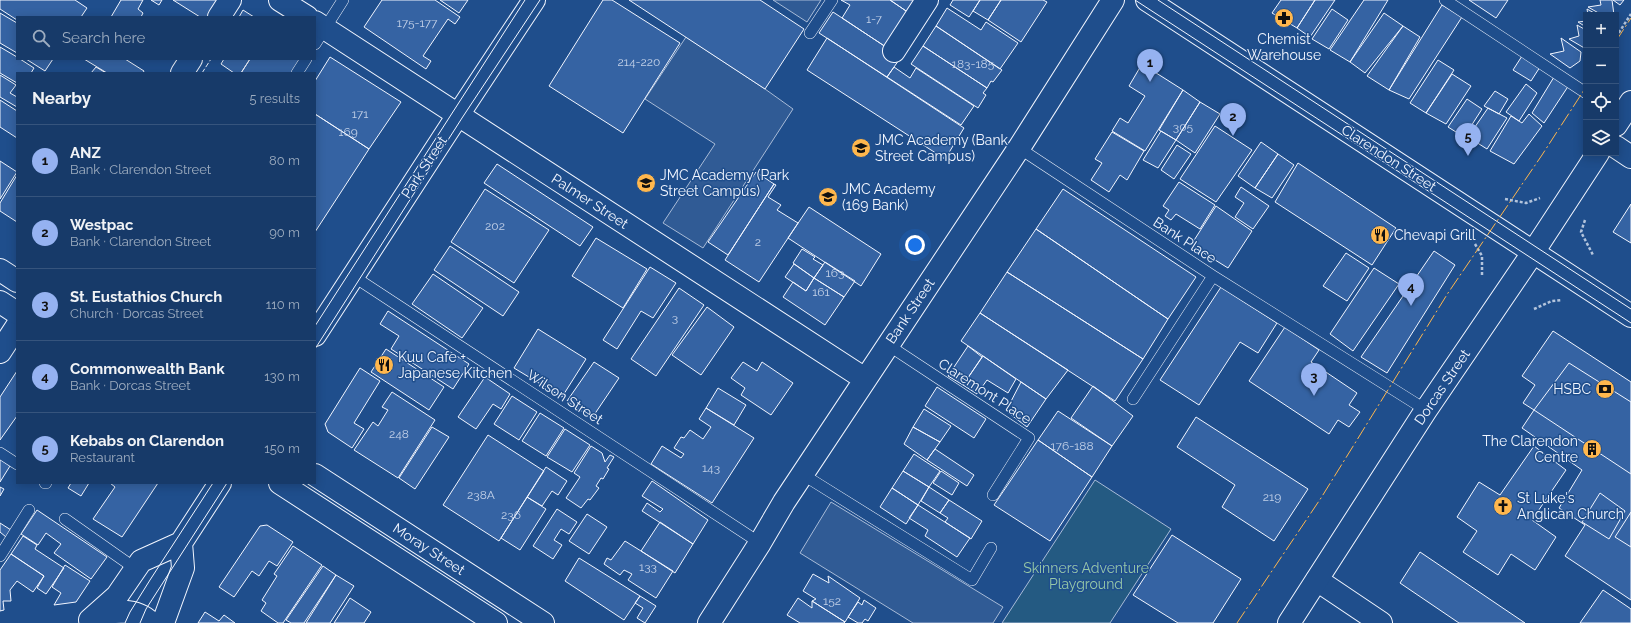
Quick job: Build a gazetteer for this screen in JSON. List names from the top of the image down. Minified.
{"streets":{"street":["Clarendon Street","Park Street","Palmer Street","Bank Street","Dorcas Street","Moray Street"],"lane":["Bank Place","Claremont Place","Wilson Street"]},"crossings":[["Clarendon Street","Dorcas Street"],["Park Street","Palmer Street"],["Park Street","Wilson Street"],["Palmer Street","Bank Street"],["Bank Place","Bank Street"],["Bank Street","Claremont Place"],["Bank Street","Wilson Street"]],"parks":["Skinners Adventure Playground"],"places":{"pharmacy":["Chemist Warehouse"],"school or university":["JMC Academy (Bank Street Campus)","JMC Academy (Park Street Campus)","JMC Academy (169 Bank)"],"restaurant":["Chevapi Grill","Kuu Cafe + Japanese Kitchen"],"bank":["HSBC"],"building":["The Clarendon Centre"],"church":["St Luke's Anglican Church"]},"house_numbers":["1-7","175-177","214-220","183-185","171","305","169","202","2","163","161","3","248","176-188","143","238A","219","236","133","152"],"page":{"map_buttons":["+","−"],"search":"Search here","pins":["1","2","5","4","3"],"heading":["Nearby","5 results"],"list":[{"mark":"1","name":"ANZ","note":"Bank · Clarendon Street","value":"80 m"},{"mark":"2","name":"Westpac","note":"Bank · Clarendon Street","value":"90 m"},{"mark":"3","name":"St. Eustathios Church","note":"Church · Dorcas Street","value":"110 m"},{"mark":"4","name":"Commonwealth Bank","note":"Bank · Dorcas Street","value":"130 m"},{"mark":"5","name":"Kebabs on Clarendon","note":"Restaurant","value":"150 m"}]}}
